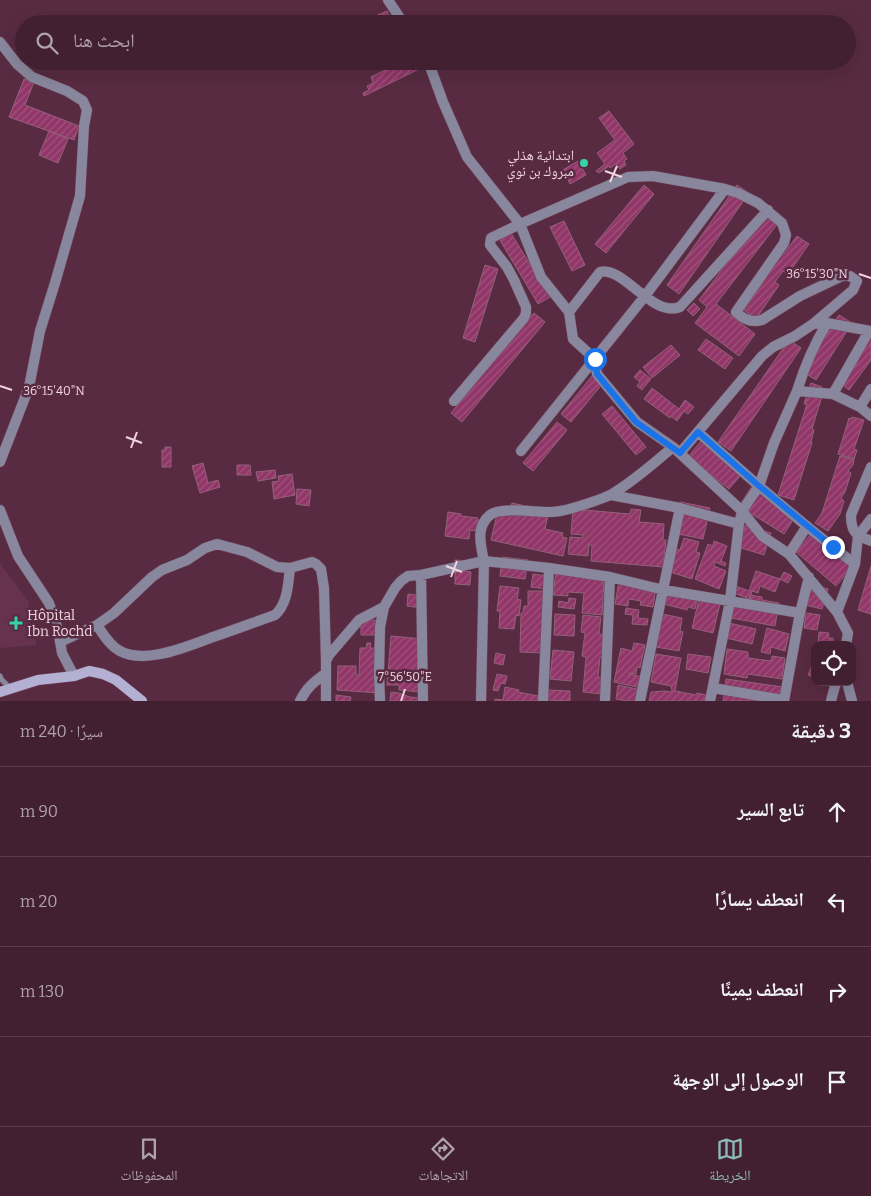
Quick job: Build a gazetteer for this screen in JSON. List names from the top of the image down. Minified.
{"places":{"other":["ابتدائية هذلي مبروك بن نوي"],"health":["Hôpital Ibn Rochd"]},"page":{"search":"ابحث هنا","heading":["3 دقيقة","سيرًا · 240 m"],"list":[["تابع السير","90 m"],["انعطف يسارًا","20 m"],["انعطف يمينًا","130 m"],"الوصول إلى الوجهة"],"nav":["الخريطة","الاتجاهات","المحفوظات"]},"coordinates":["36°15'30\"N","36°15'40\"N","7°56'50\"E"]}
